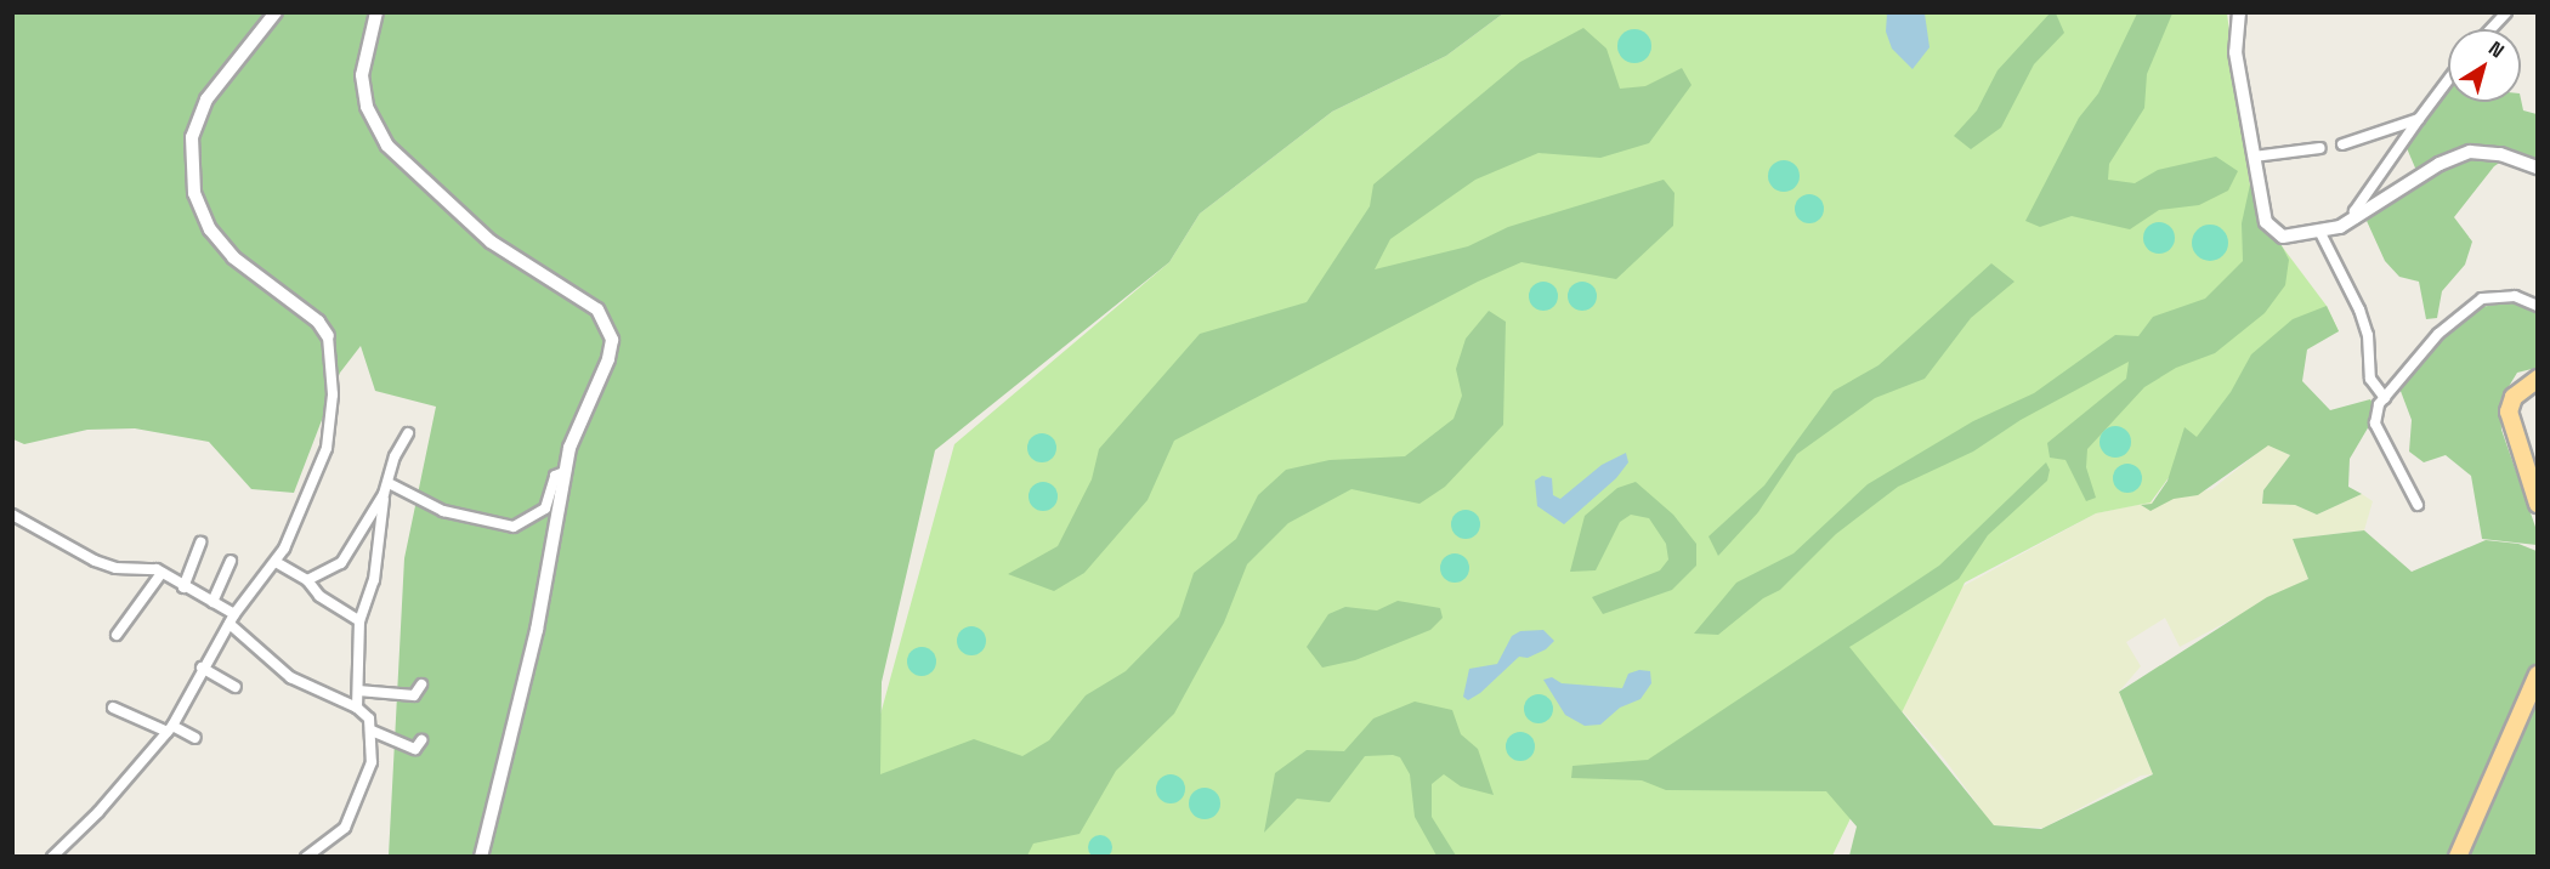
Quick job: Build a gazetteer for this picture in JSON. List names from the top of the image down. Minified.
{"north":"top right"}
